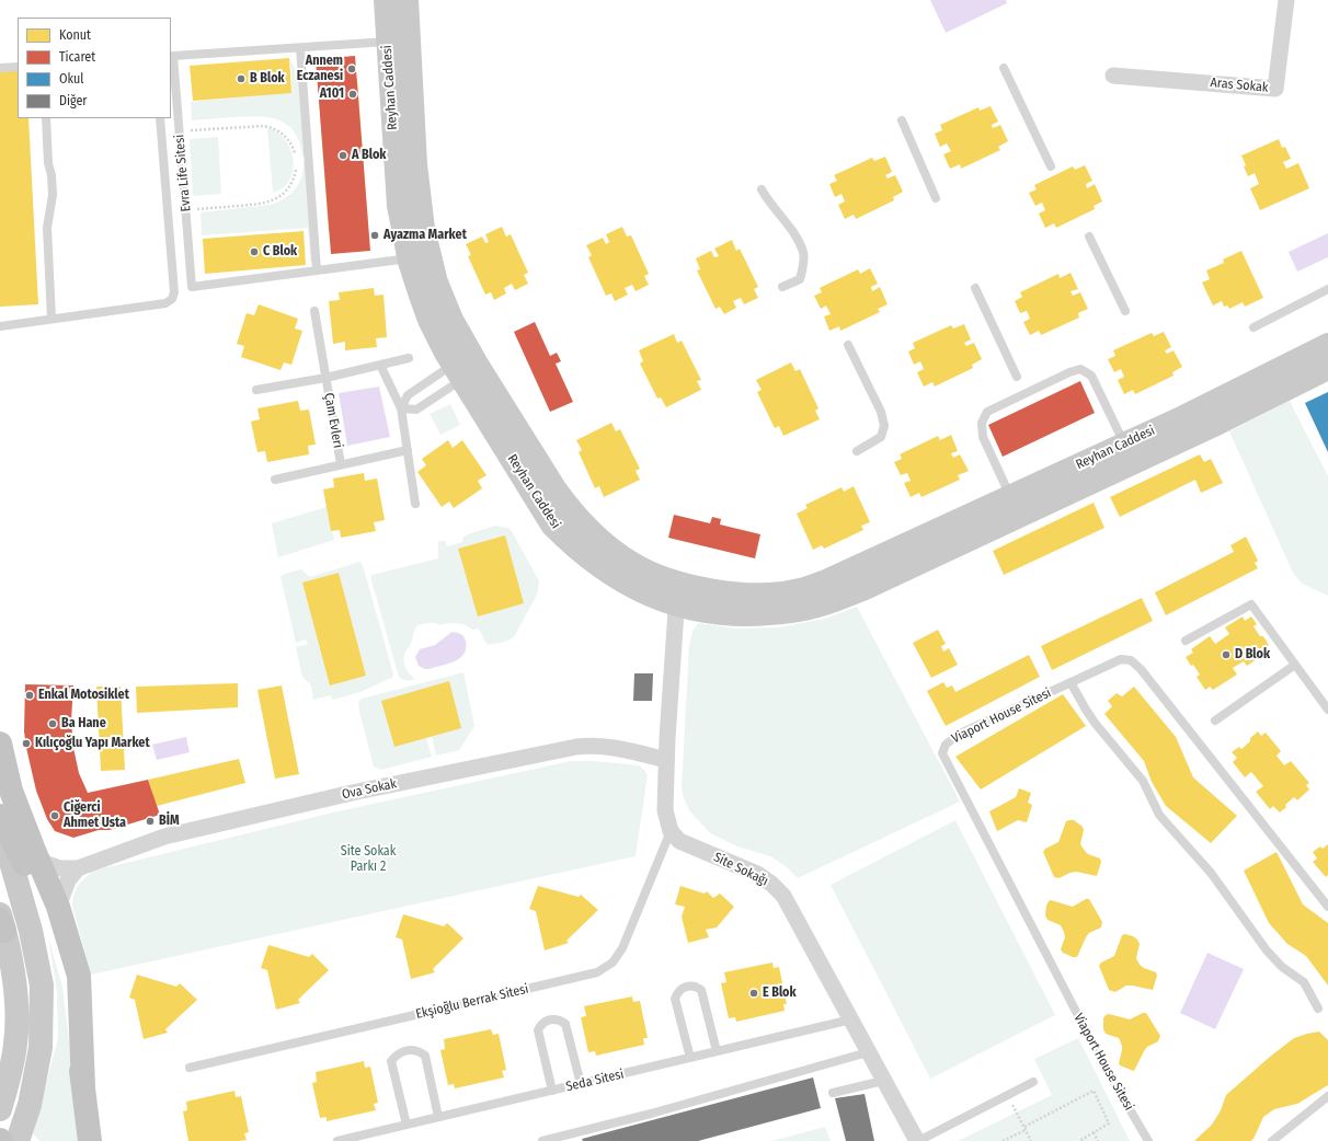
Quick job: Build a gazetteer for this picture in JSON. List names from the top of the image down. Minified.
{"streets":{"main road":["Reyhan Caddesi"],"street":["Aras Sokak","Ova Sokak","Site Sokağı"],"lane":["Evra Life Sitesi","Çam Evleri","Viaport House Sitesi","Ekşioğlu Berrak Sitesi","Seda Sitesi"]},"crossings":[["Reyhan Caddesi","Evra Life Sitesi"],["Site Sokağı","Ekşioğlu Berrak Sitesi"],["Site Sokağı","Seda Sitesi"]],"parks":["Site Sokak Parkı 2"],"places":["Annem Eczanesi","B Blok","A101","A Blok","Ayazma Market","C Blok","D Blok","Enkal Motosiklet","Ba Hane","Kılıçoğlu Yapı Market","Ciğerci Ahmet Usta","BİM","E Blok"],"legend":["Konut","Ticaret","Okul","Diğer"]}
